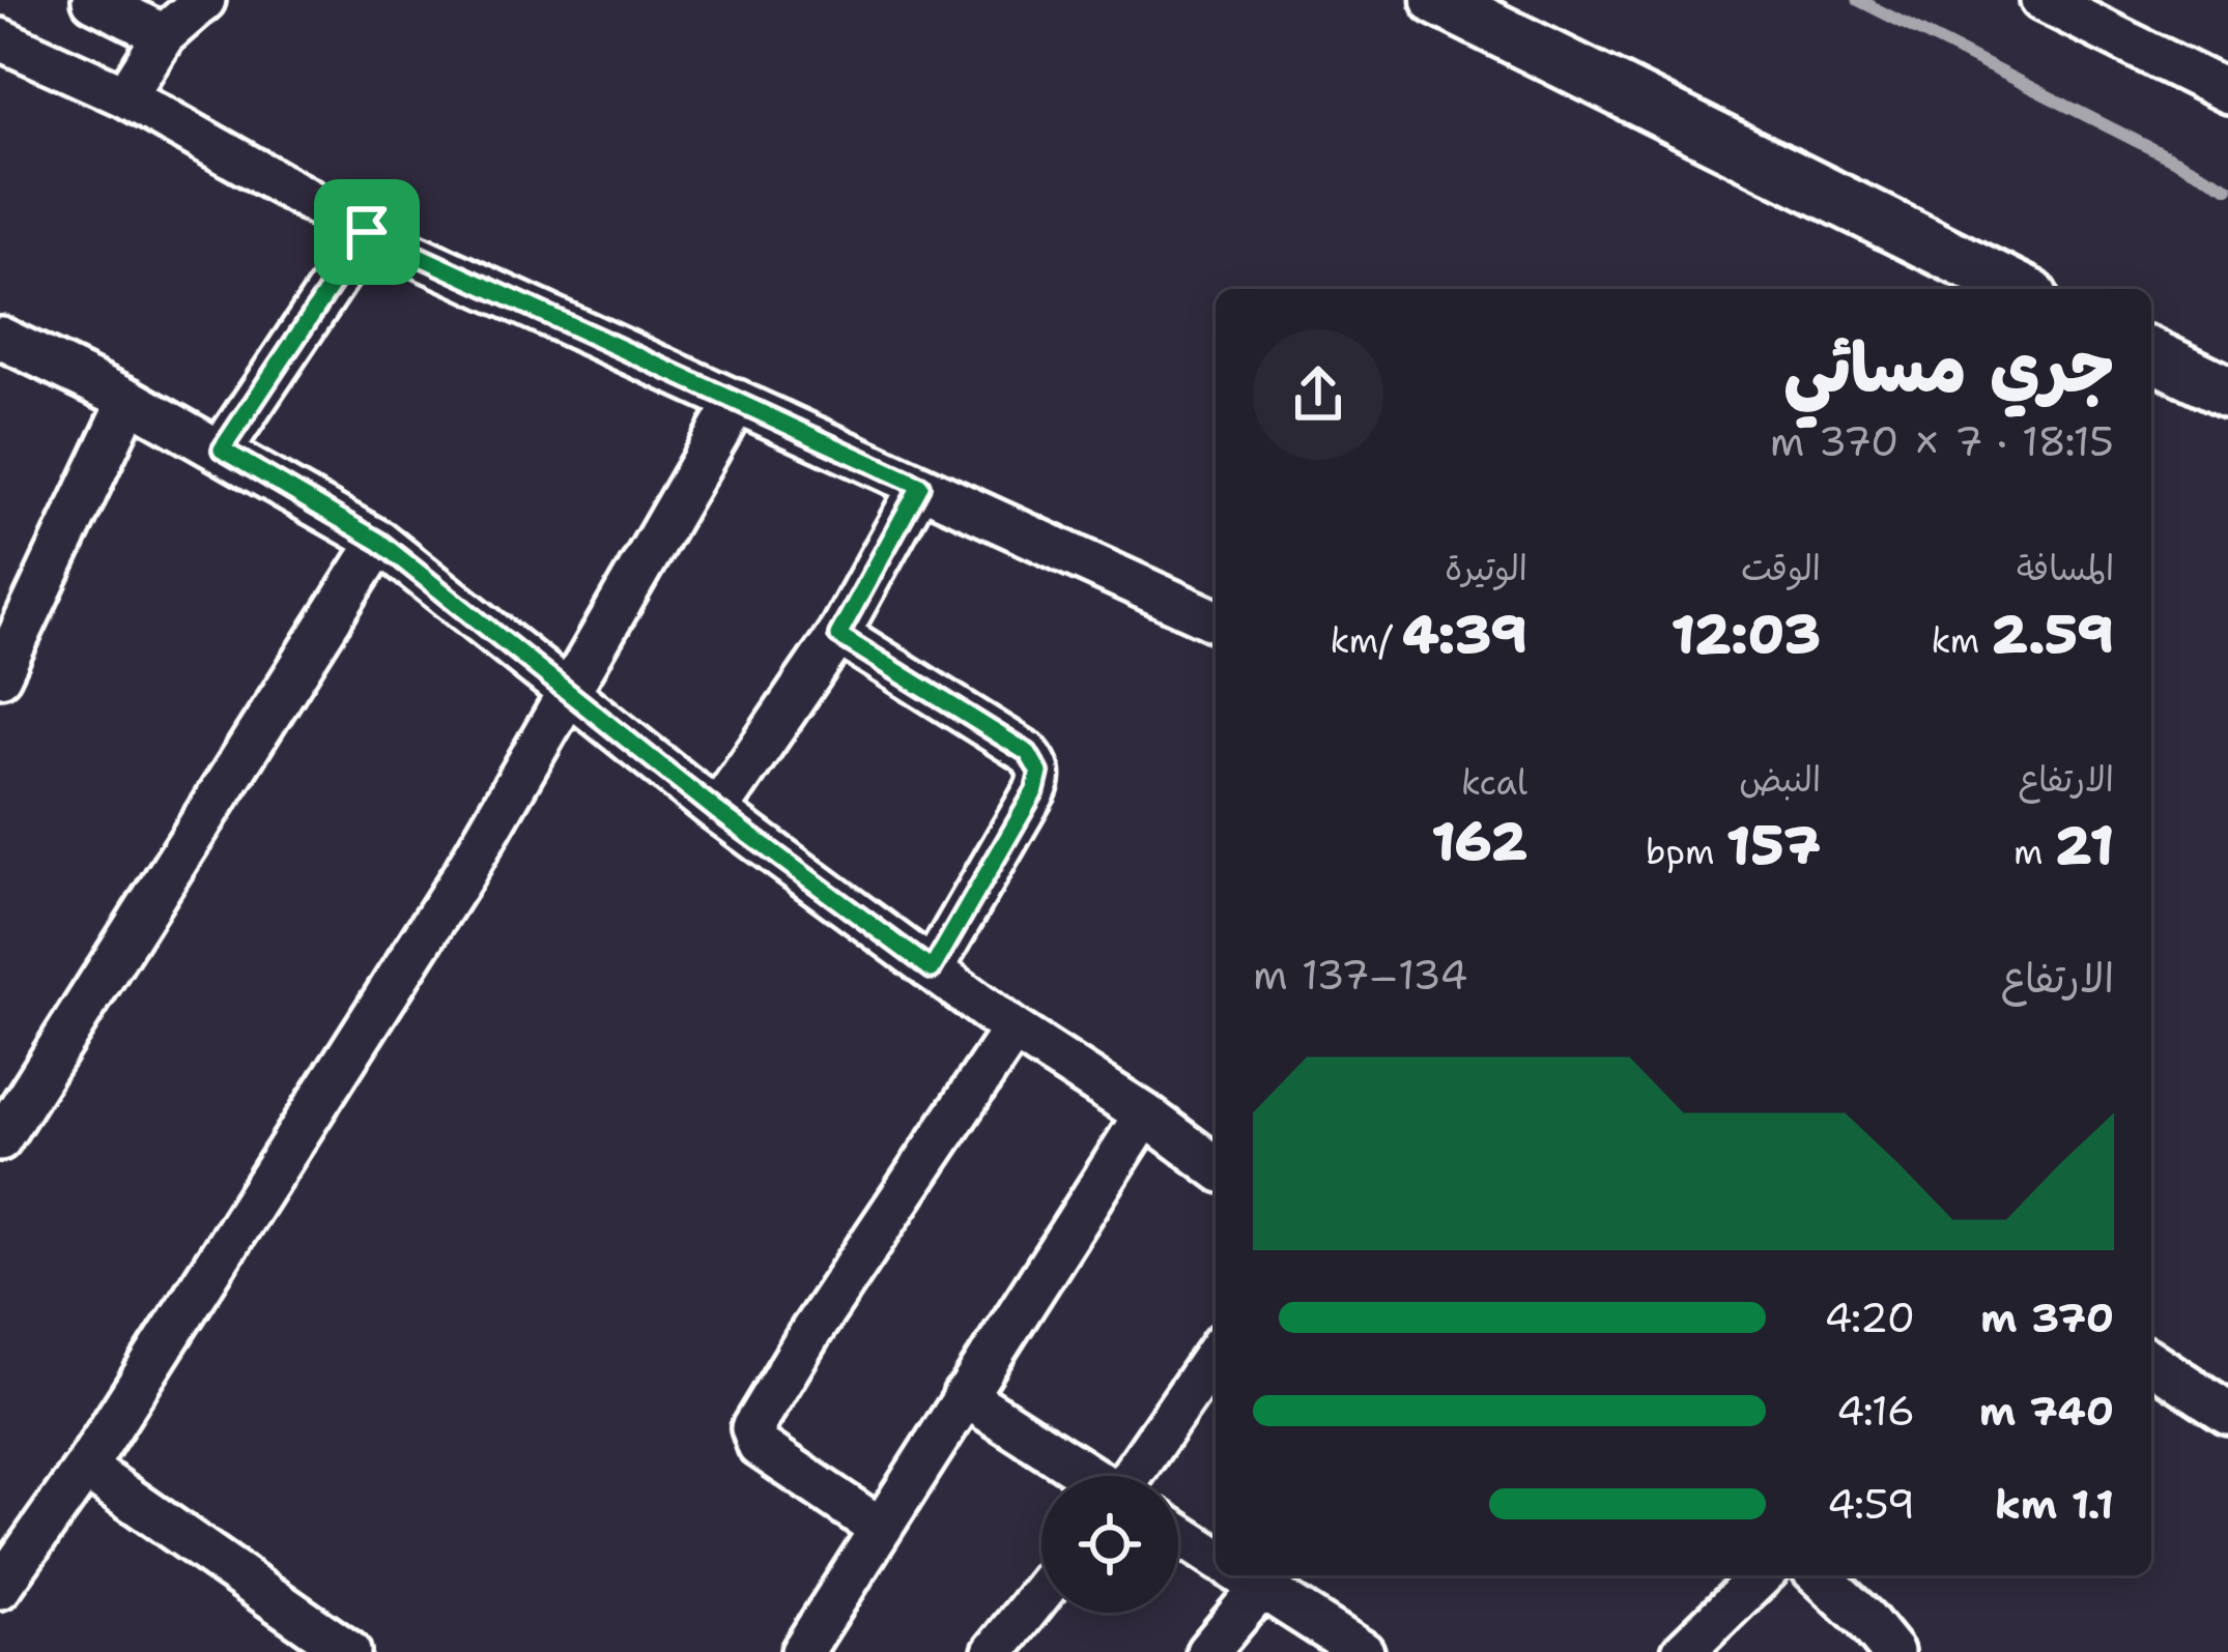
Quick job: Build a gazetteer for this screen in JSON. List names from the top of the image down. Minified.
{"page":{"heading":["جري مسائي","18:15 · 7 × 370 m"],"stats":[["المسافة","2.59 km"],["الوقت","12:03"],["الوتيرة","4:39 /km"],["الارتفاع","21 m"],["النبض","157 bpm"],["kcal","162"]],"chart":["الارتفاع","134–137 m"],"list":[{"name":"370 m","note":"4:20"},{"name":"740 m","note":"4:16"},{"name":"1.1 km","note":"4:59"}]}}
